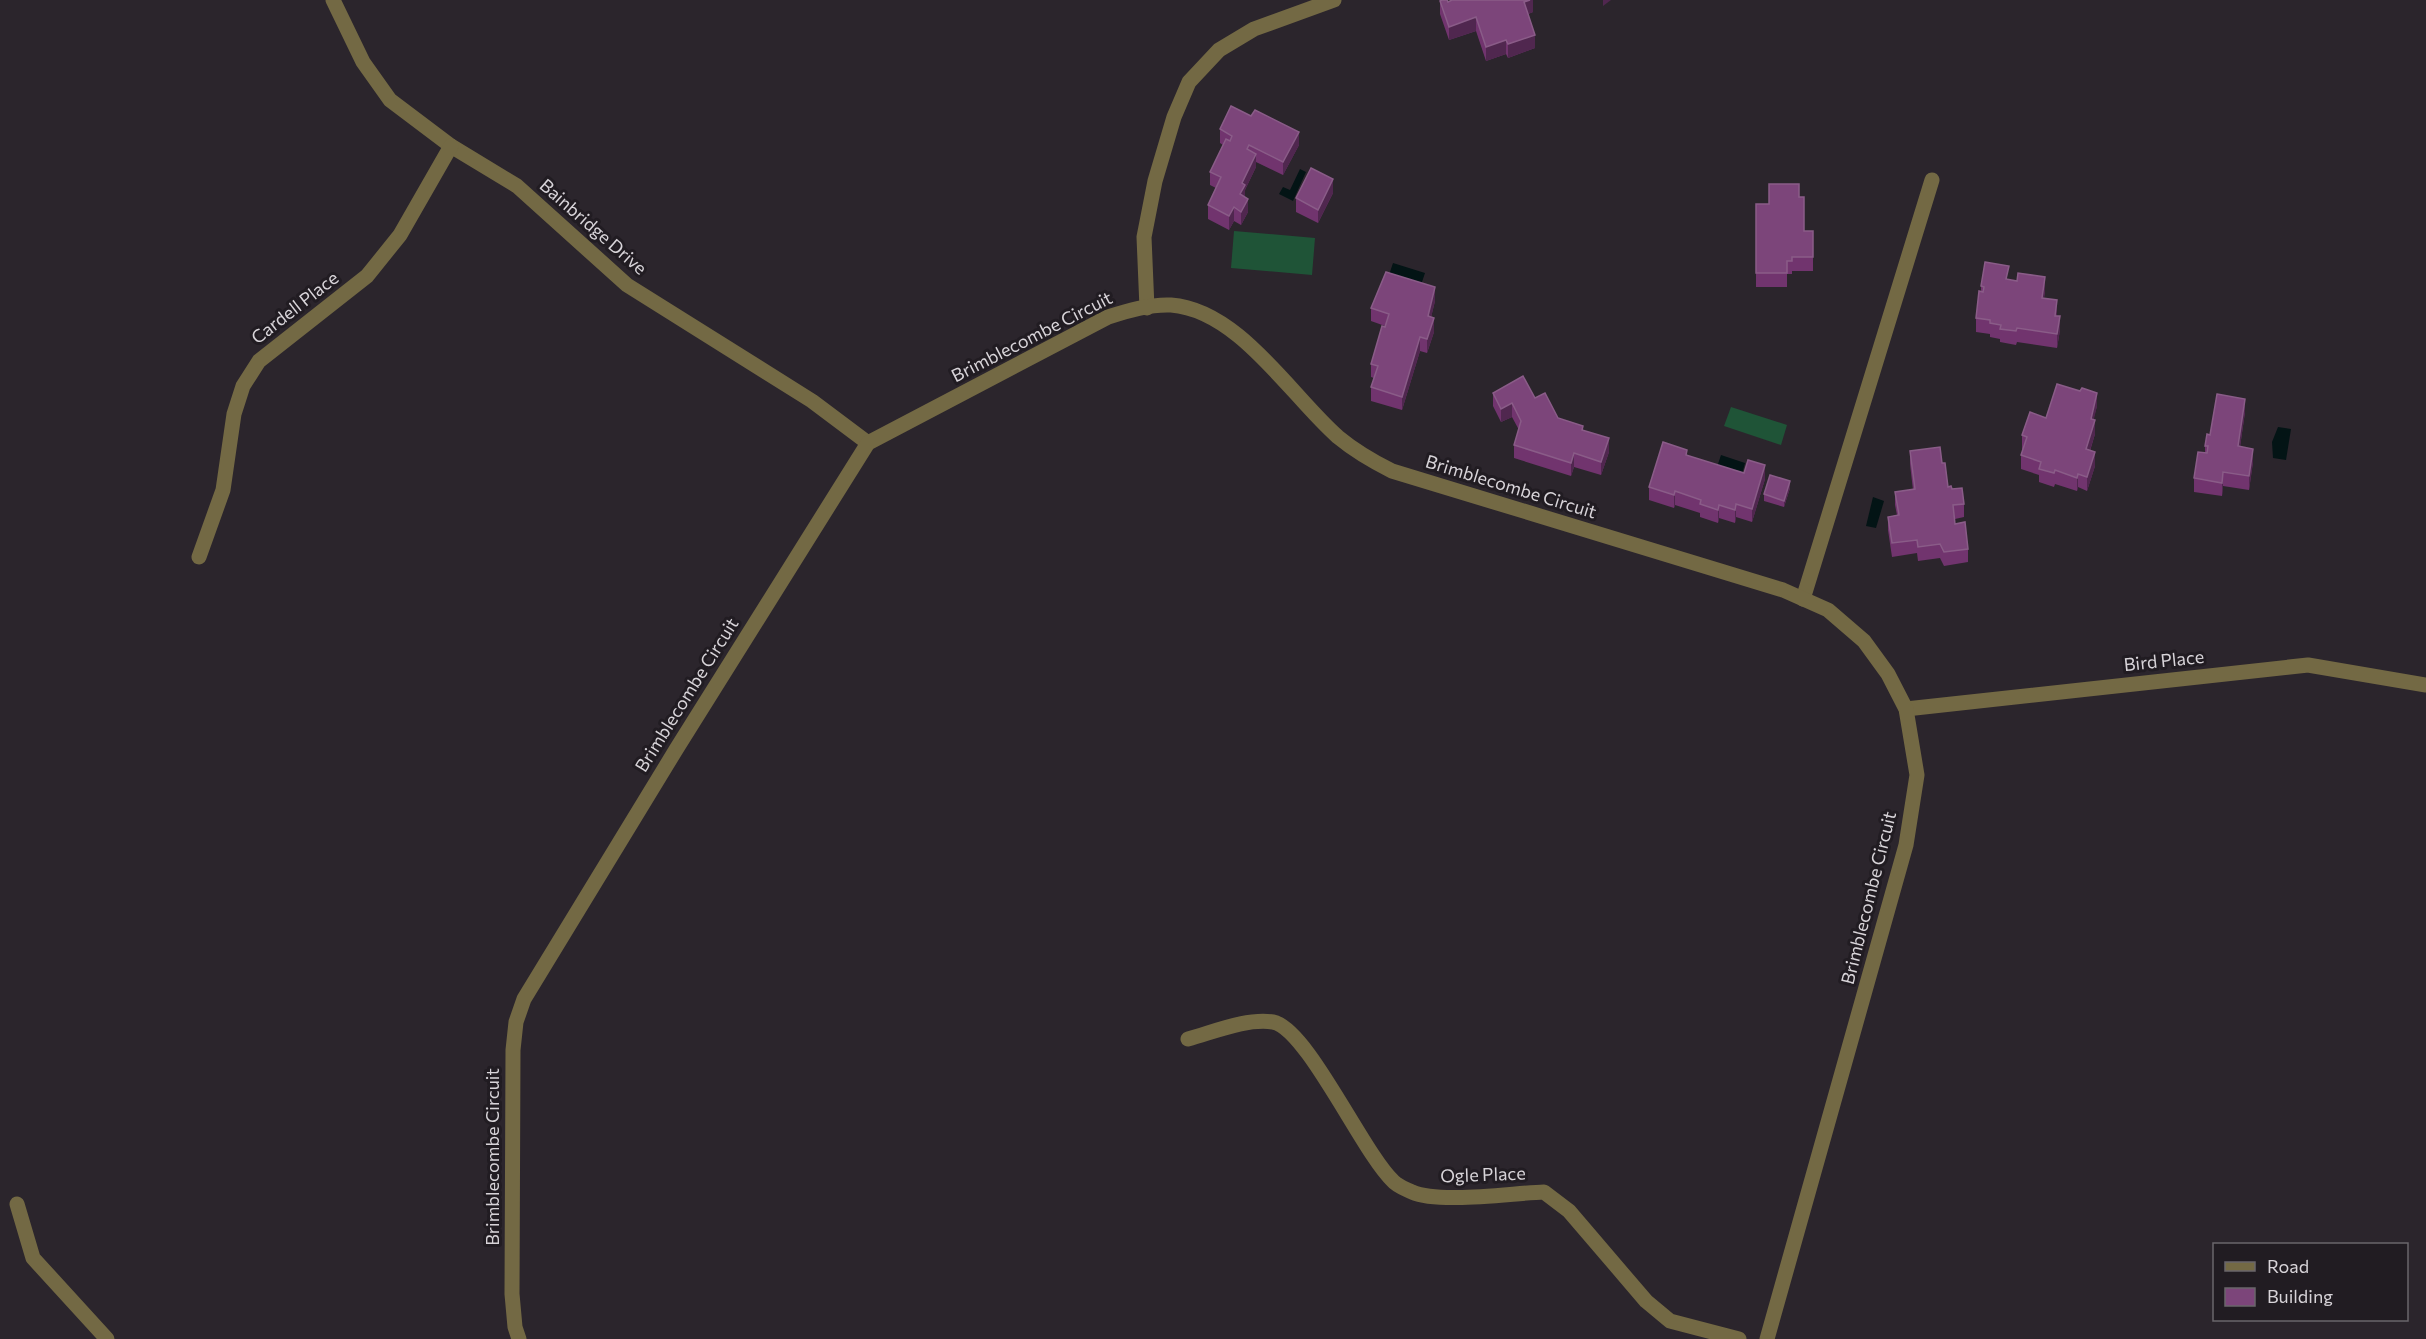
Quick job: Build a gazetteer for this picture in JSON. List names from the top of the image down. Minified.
{"streets":{"street":["Bainbridge Drive","Cardell Place","Brimblecombe Circuit","Bird Place","Ogle Place"]},"crossings":[["Bainbridge Drive","Cardell Place"],["Bainbridge Drive","Brimblecombe Circuit"],["Brimblecombe Circuit","Bird Place"]],"legend":["Road","Building"]}
